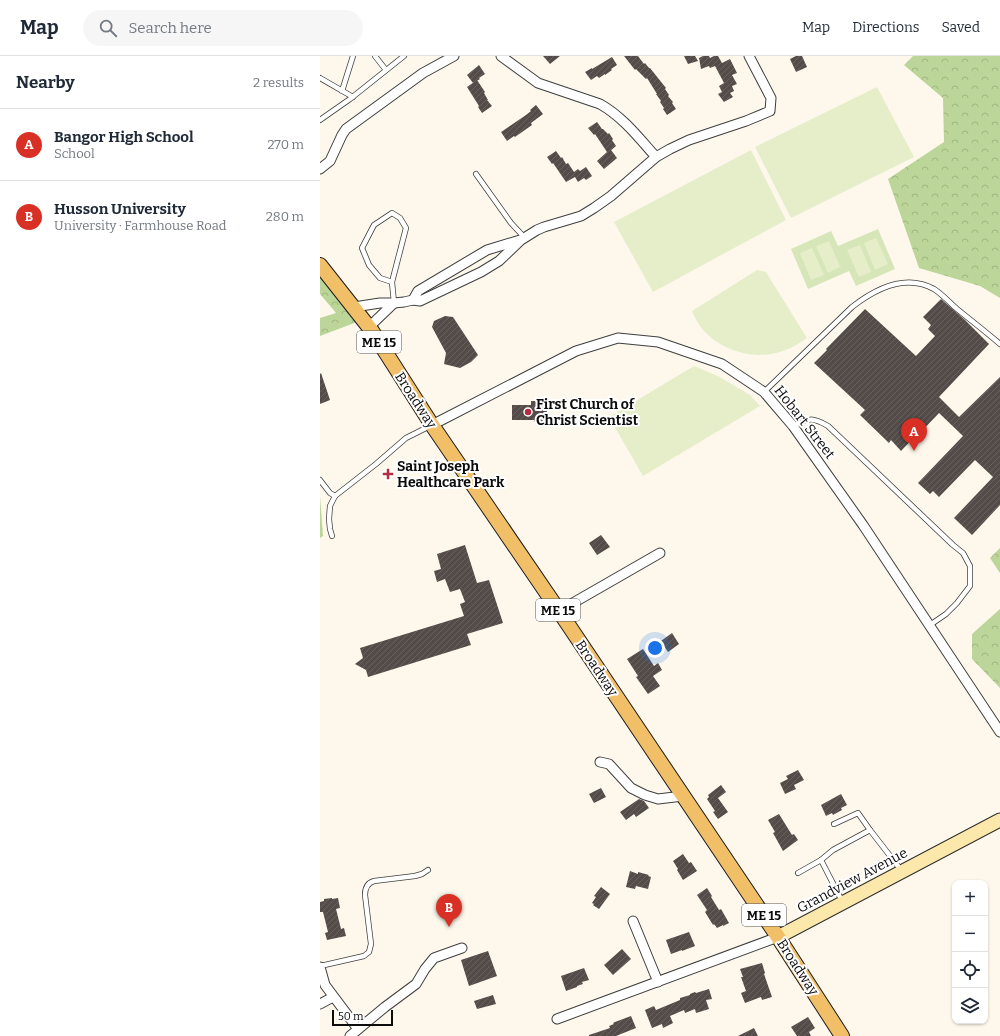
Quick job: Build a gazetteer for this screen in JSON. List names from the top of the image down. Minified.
{"streets":{"main road":["ME 15","Broadway"],"street":["Hobart Street","Grandview Avenue"]},"crossings":[["Broadway","Hobart Street"],["Broadway","Grandview Avenue"]],"places":{"other":["First Church of Christ Scientist"],"health":["Saint Joseph Healthcare Park"]},"scale_bar":"50 m","page":{"header":"Map","search":"Search here","nav":["Map","Directions","Saved"],"heading":["Nearby","2 results"],"list":[{"mark":"A","name":"Bangor High School","note":"School","value":"270 m"},{"mark":"B","name":"Husson University","note":"University · Farmhouse Road","value":"280 m"}],"pins":["A","B"],"map_buttons":["+","−"],"scale":"50 m"}}
